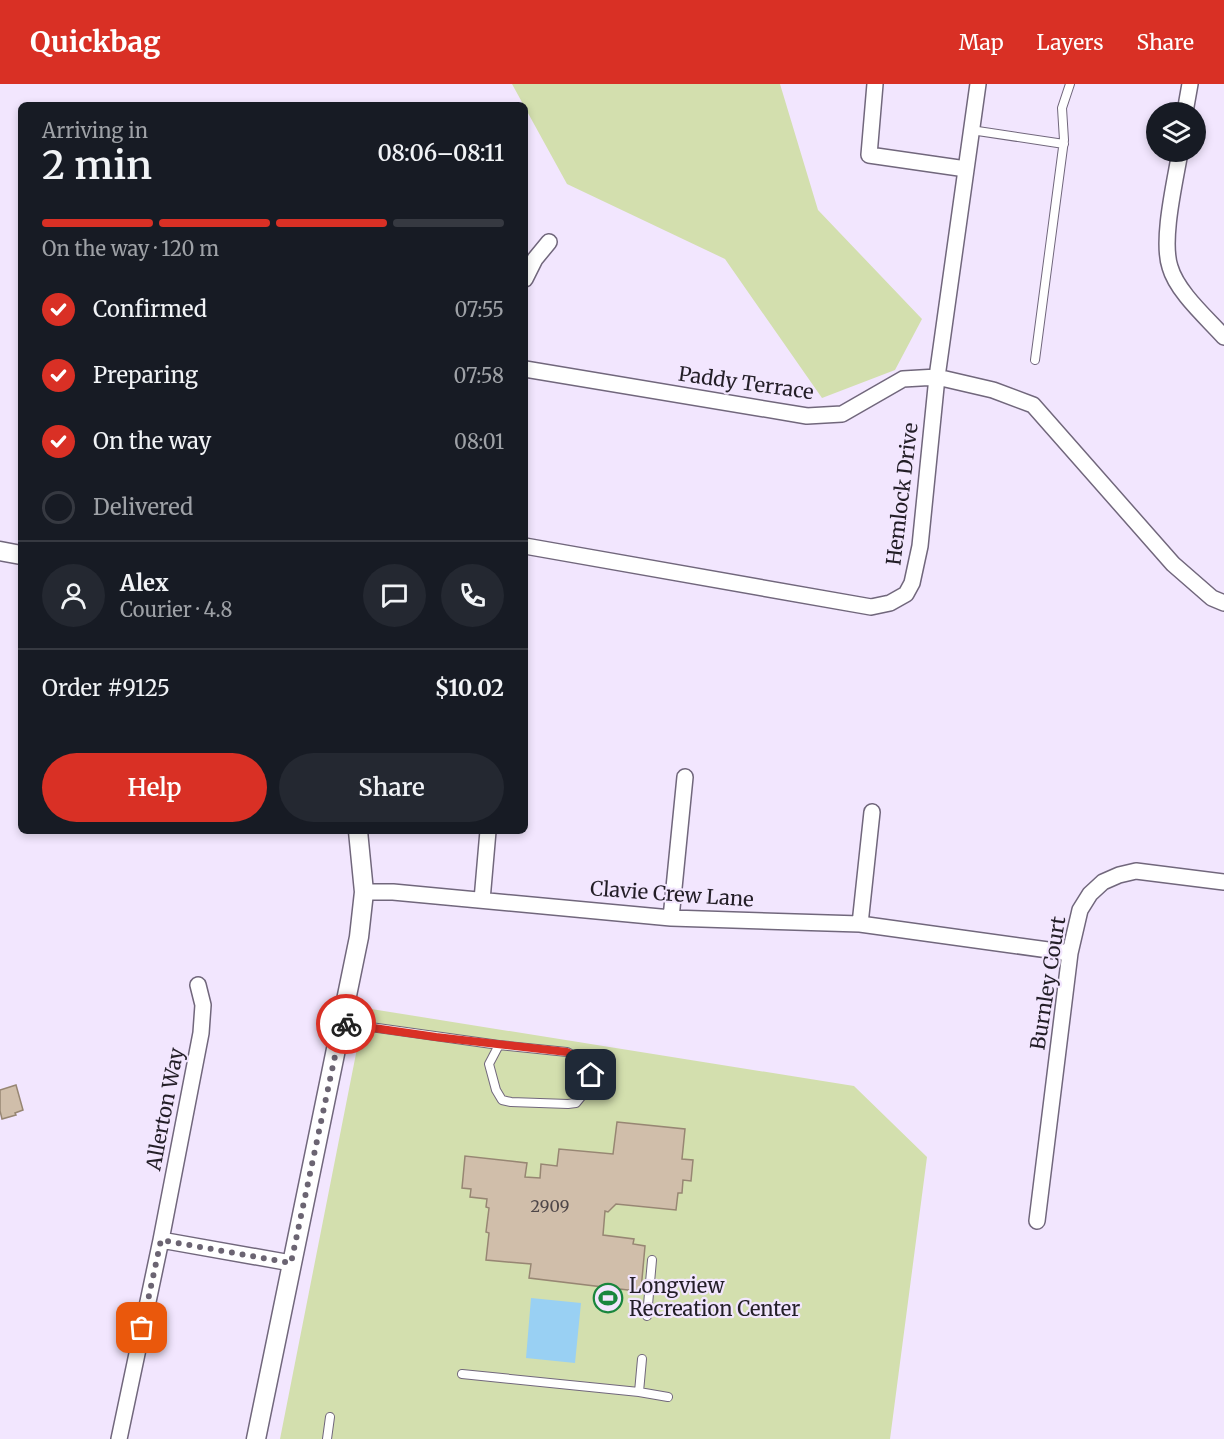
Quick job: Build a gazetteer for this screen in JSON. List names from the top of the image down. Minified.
{"streets":{"street":["Paddy Terrace","Hemlock Drive","Clavie Crew Lane","Burnley Court","Allerton Way"]},"crossings":[["Paddy Terrace","Hemlock Drive"],["Clavie Crew Lane","Burnley Court"]],"places":{"sports":["Longview Recreation Center"]},"house_numbers":["2909"],"page":{"header":"Quickbag","nav":["Map","Layers","Share"],"heading":["2 min","Arriving in","08:06–08:11"],"panel":["Alex","Courier · 4.8","Order #9125","$10.02"],"bar":"On the way · 120 m","list":[["Confirmed","07:55"],["Preparing","07:58"],["On the way","08:01"],"Delivered"],"buttons":["Help","Share"]}}
